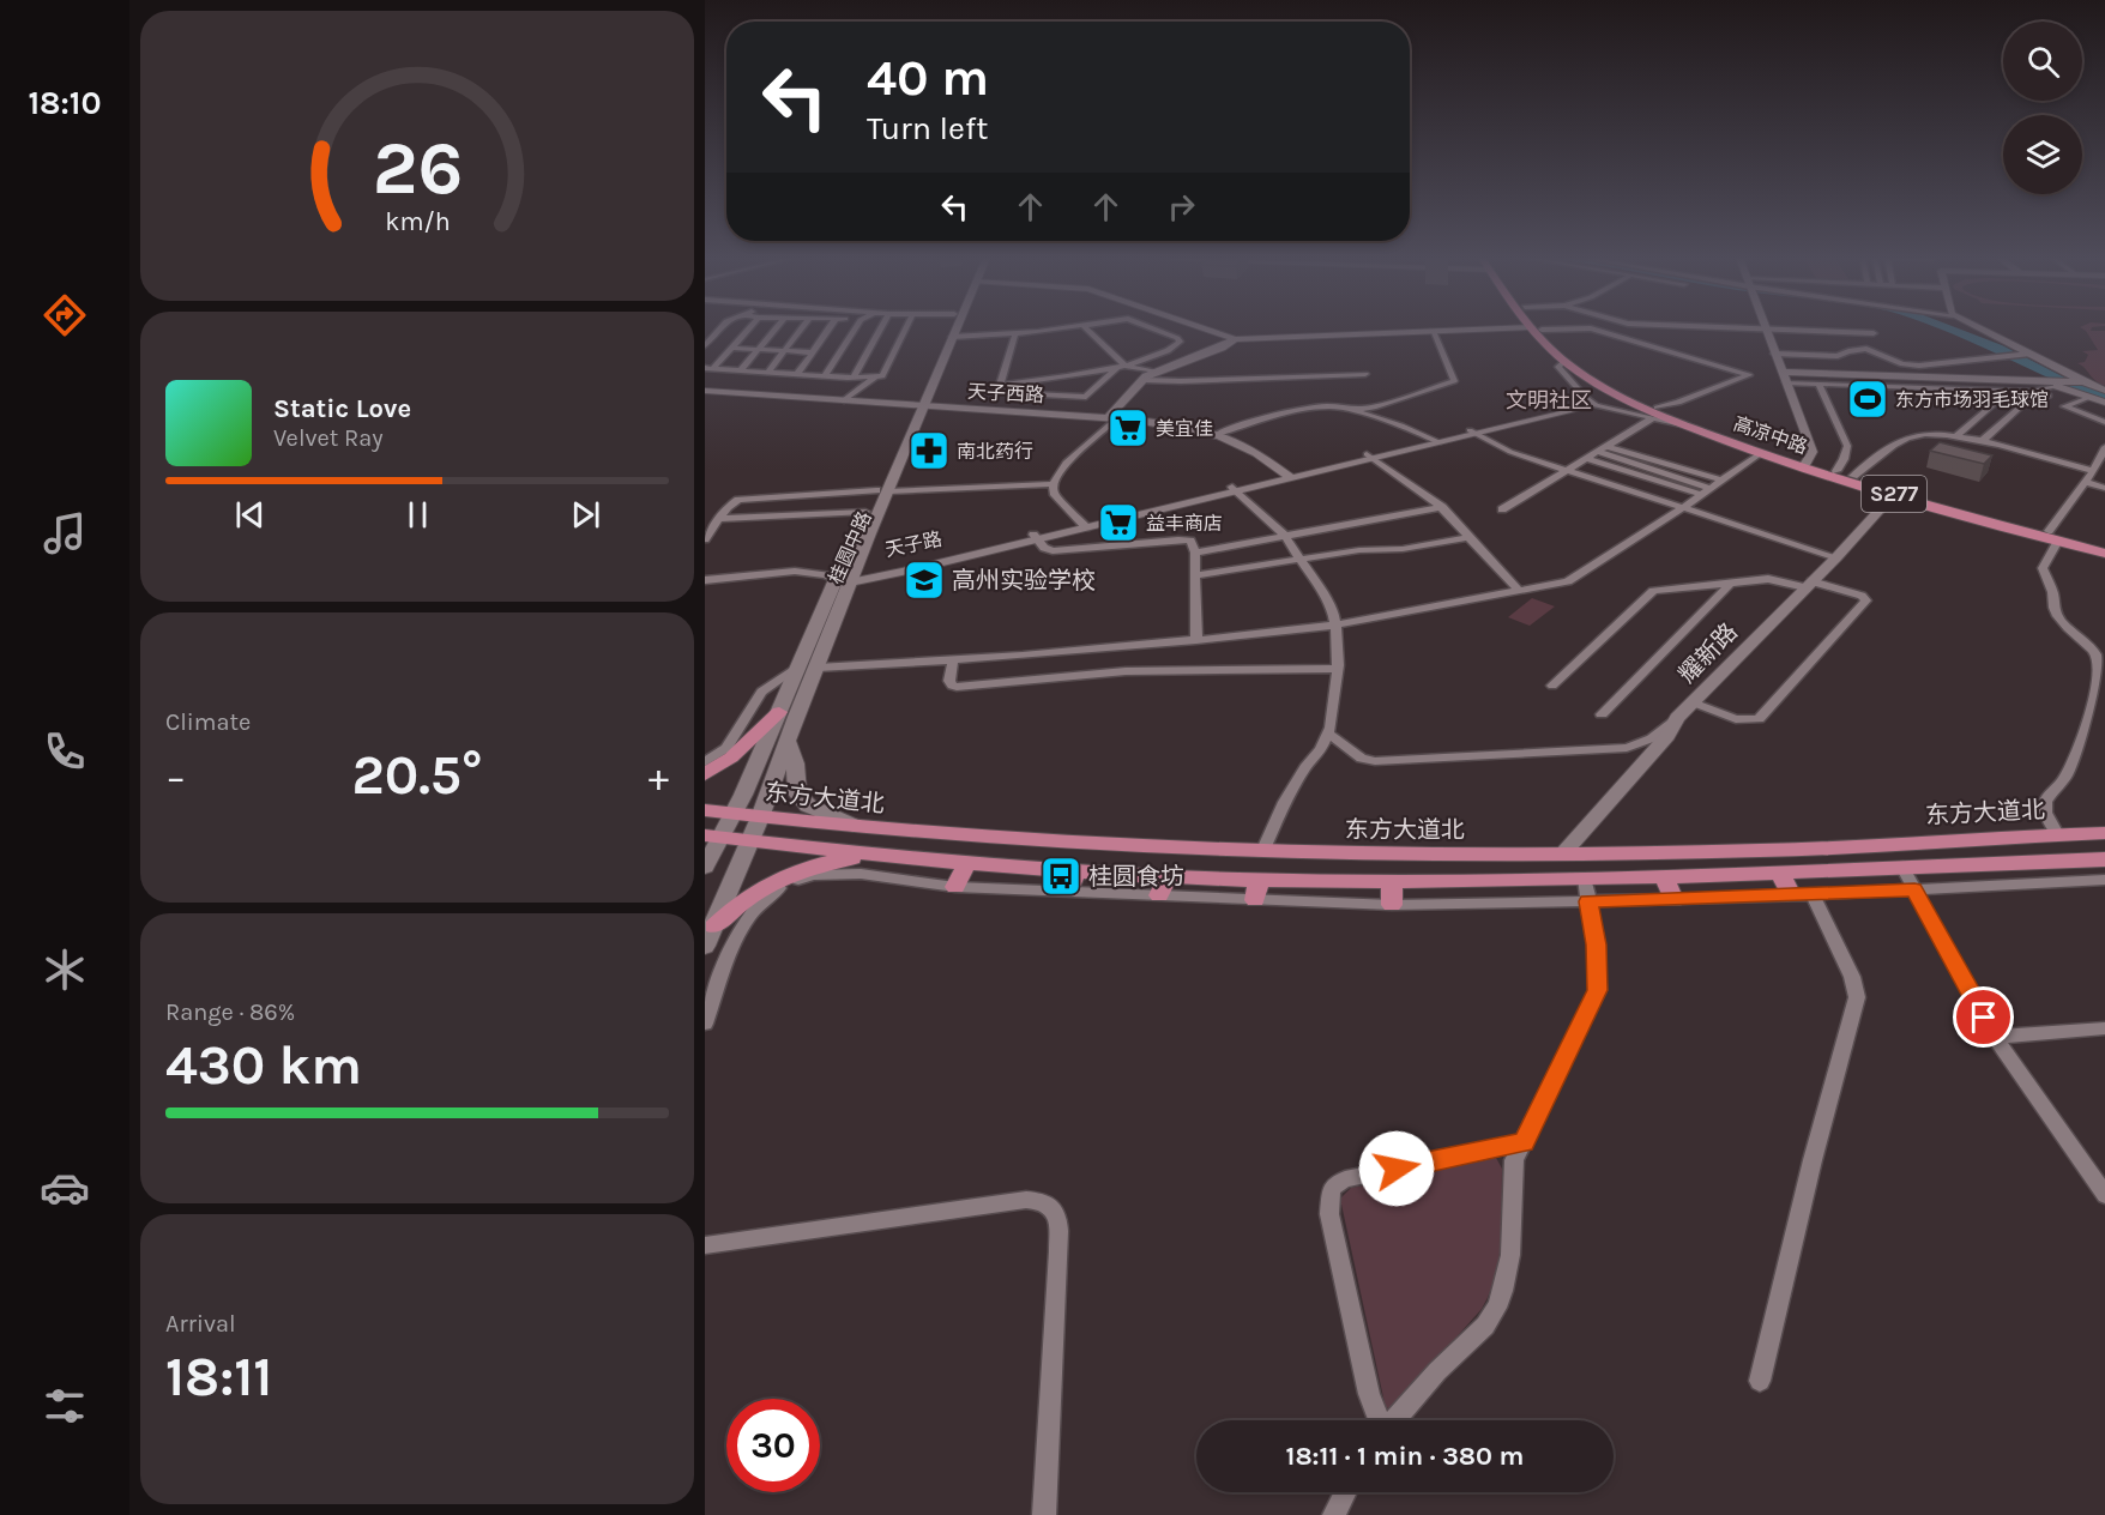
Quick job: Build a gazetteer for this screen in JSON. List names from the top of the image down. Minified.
{"streets":{"main road":["高凉中路","S277","桂圆中路","东方大道北"],"street":["天子西路","天子路","耀新路"]},"crossings":[["天子西路","天子路"],["天子西路","桂圆中路"],["高凉中路","耀新路"],["天子路","桂圆中路"],["桂圆中路","东方大道北"],["耀新路","东方大道北"]],"districts":["文明社区"],"places":{"sports":["东方市场羽毛球馆"],"supermarket":["美宜佳","益丰商店"],"pharmacy":["南北药行"],"school or university":["高州实验学校"],"bus stop":["桂圆食坊"]},"page":{"tabs":"18:10","turn":["40 m","Turn left"],"song":["Static Love","Velvet Ray"],"tile":["Climate",["Range · 86%","430 km"],["Arrival","18:11"]],"heat":["−","20.5°","+"],"limit":"30","trip":"18:11 · 1 min · 380 m","gauge":["26","km/h"]}}
